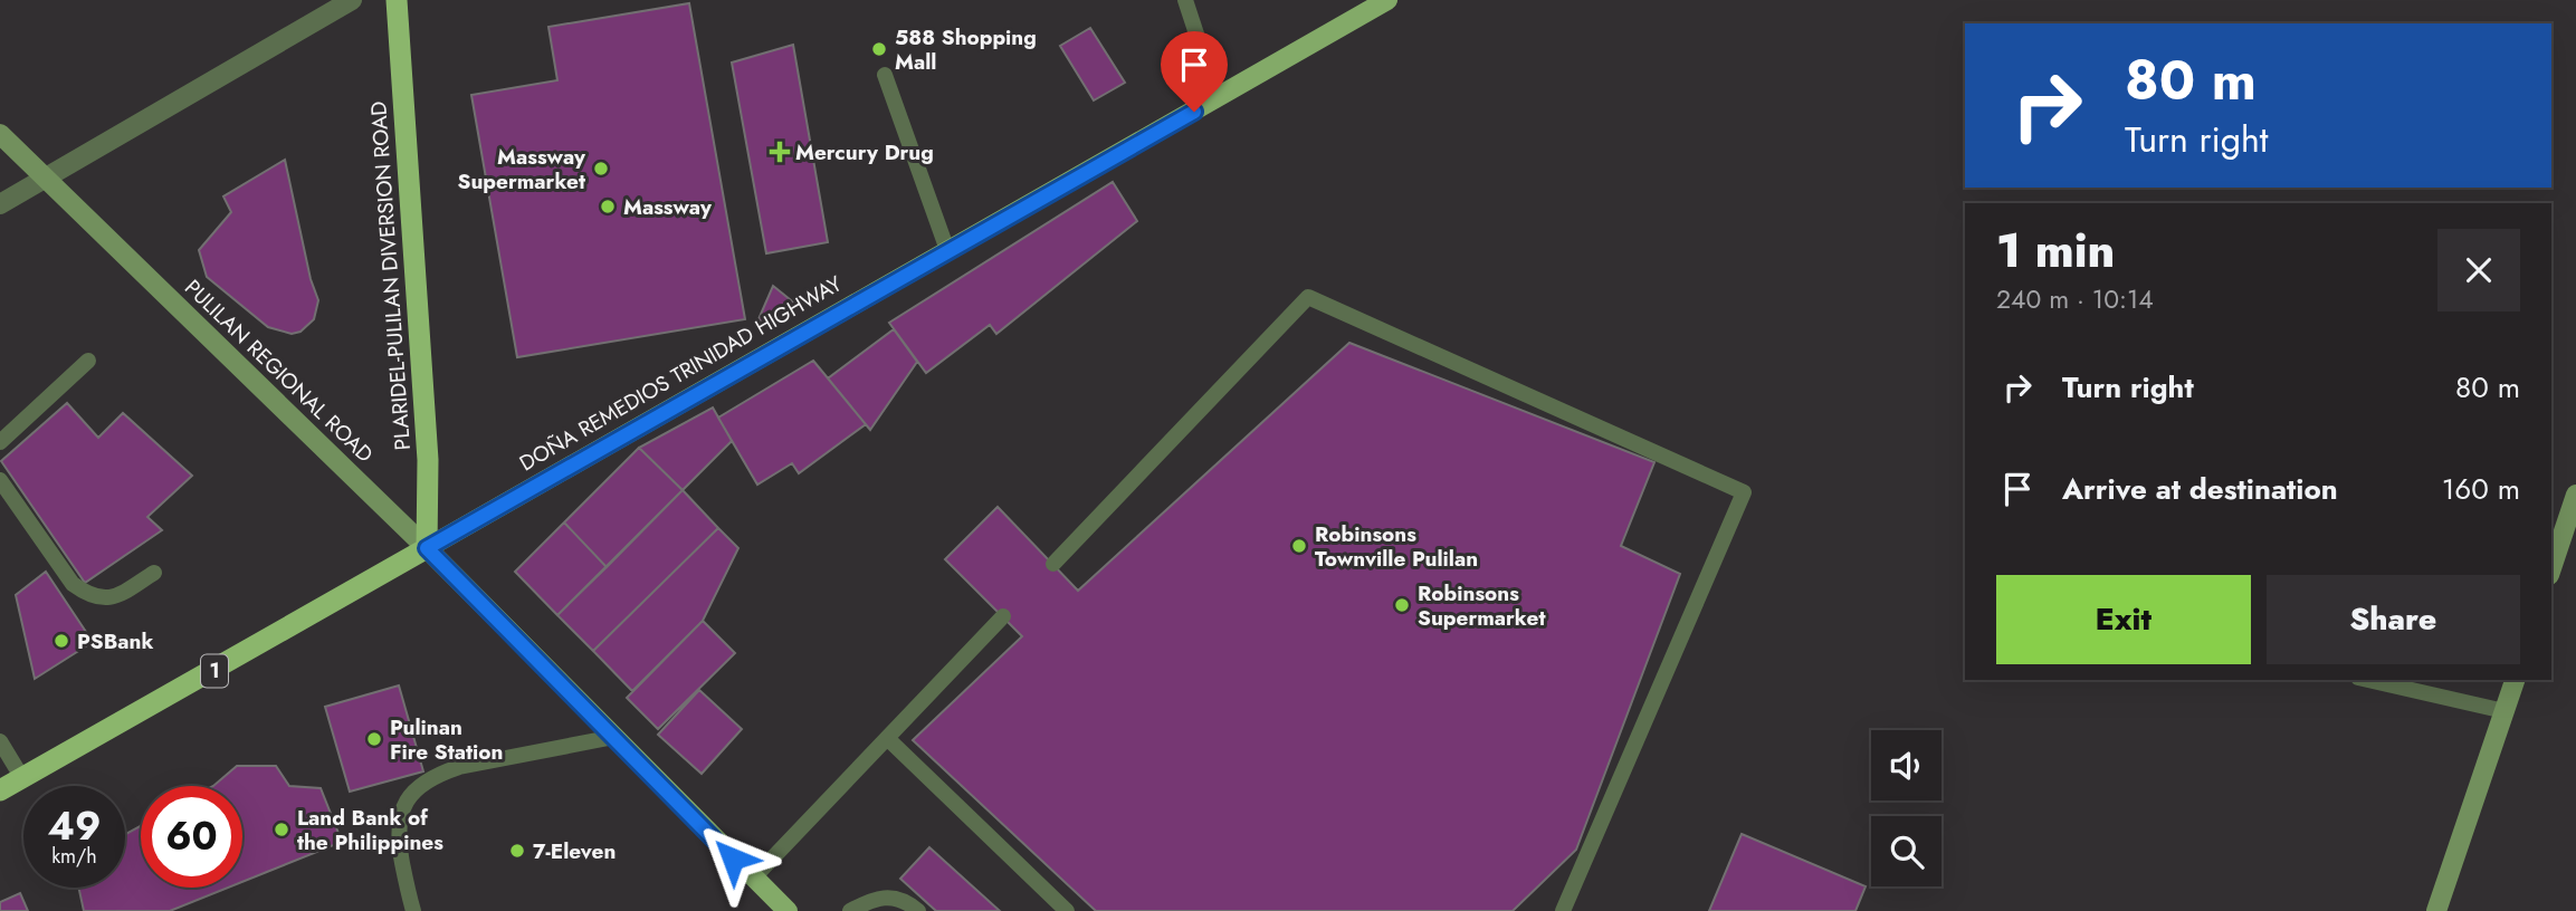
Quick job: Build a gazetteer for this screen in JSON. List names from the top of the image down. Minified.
{"streets":{"highway":["PLARIDEL-PULILAN DIVERSION ROAD","DOÑA REMEDIOS TRINIDAD HIGHWAY","1"],"main road":["PULILAN REGIONAL ROAD"]},"crossings":[["PLARIDEL-PULILAN DIVERSION ROAD","PULILAN REGIONAL ROAD"],["PLARIDEL-PULILAN DIVERSION ROAD","DOÑA REMEDIOS TRINIDAD HIGHWAY"],["PULILAN REGIONAL ROAD","DOÑA REMEDIOS TRINIDAD HIGHWAY"]],"places":{"other":["588 Shopping Mall","Massway Supermarket","Massway","Robinsons Townville Pulilan","Robinsons Supermarket","PSBank","Pulinan Fire Station","Land Bank of the Philippines","7-Eleven"],"health":["Mercury Drug"]},"page":{"turn":["80 m","Turn right"],"heading":["1 min","240 m · 10:14"],"list":[{"name":"Turn right","value":"80 m"},{"name":"Arrive at destination","value":"160 m"}],"buttons":["Exit","Share"],"speed":"49 km/h","limit":"60"}}
